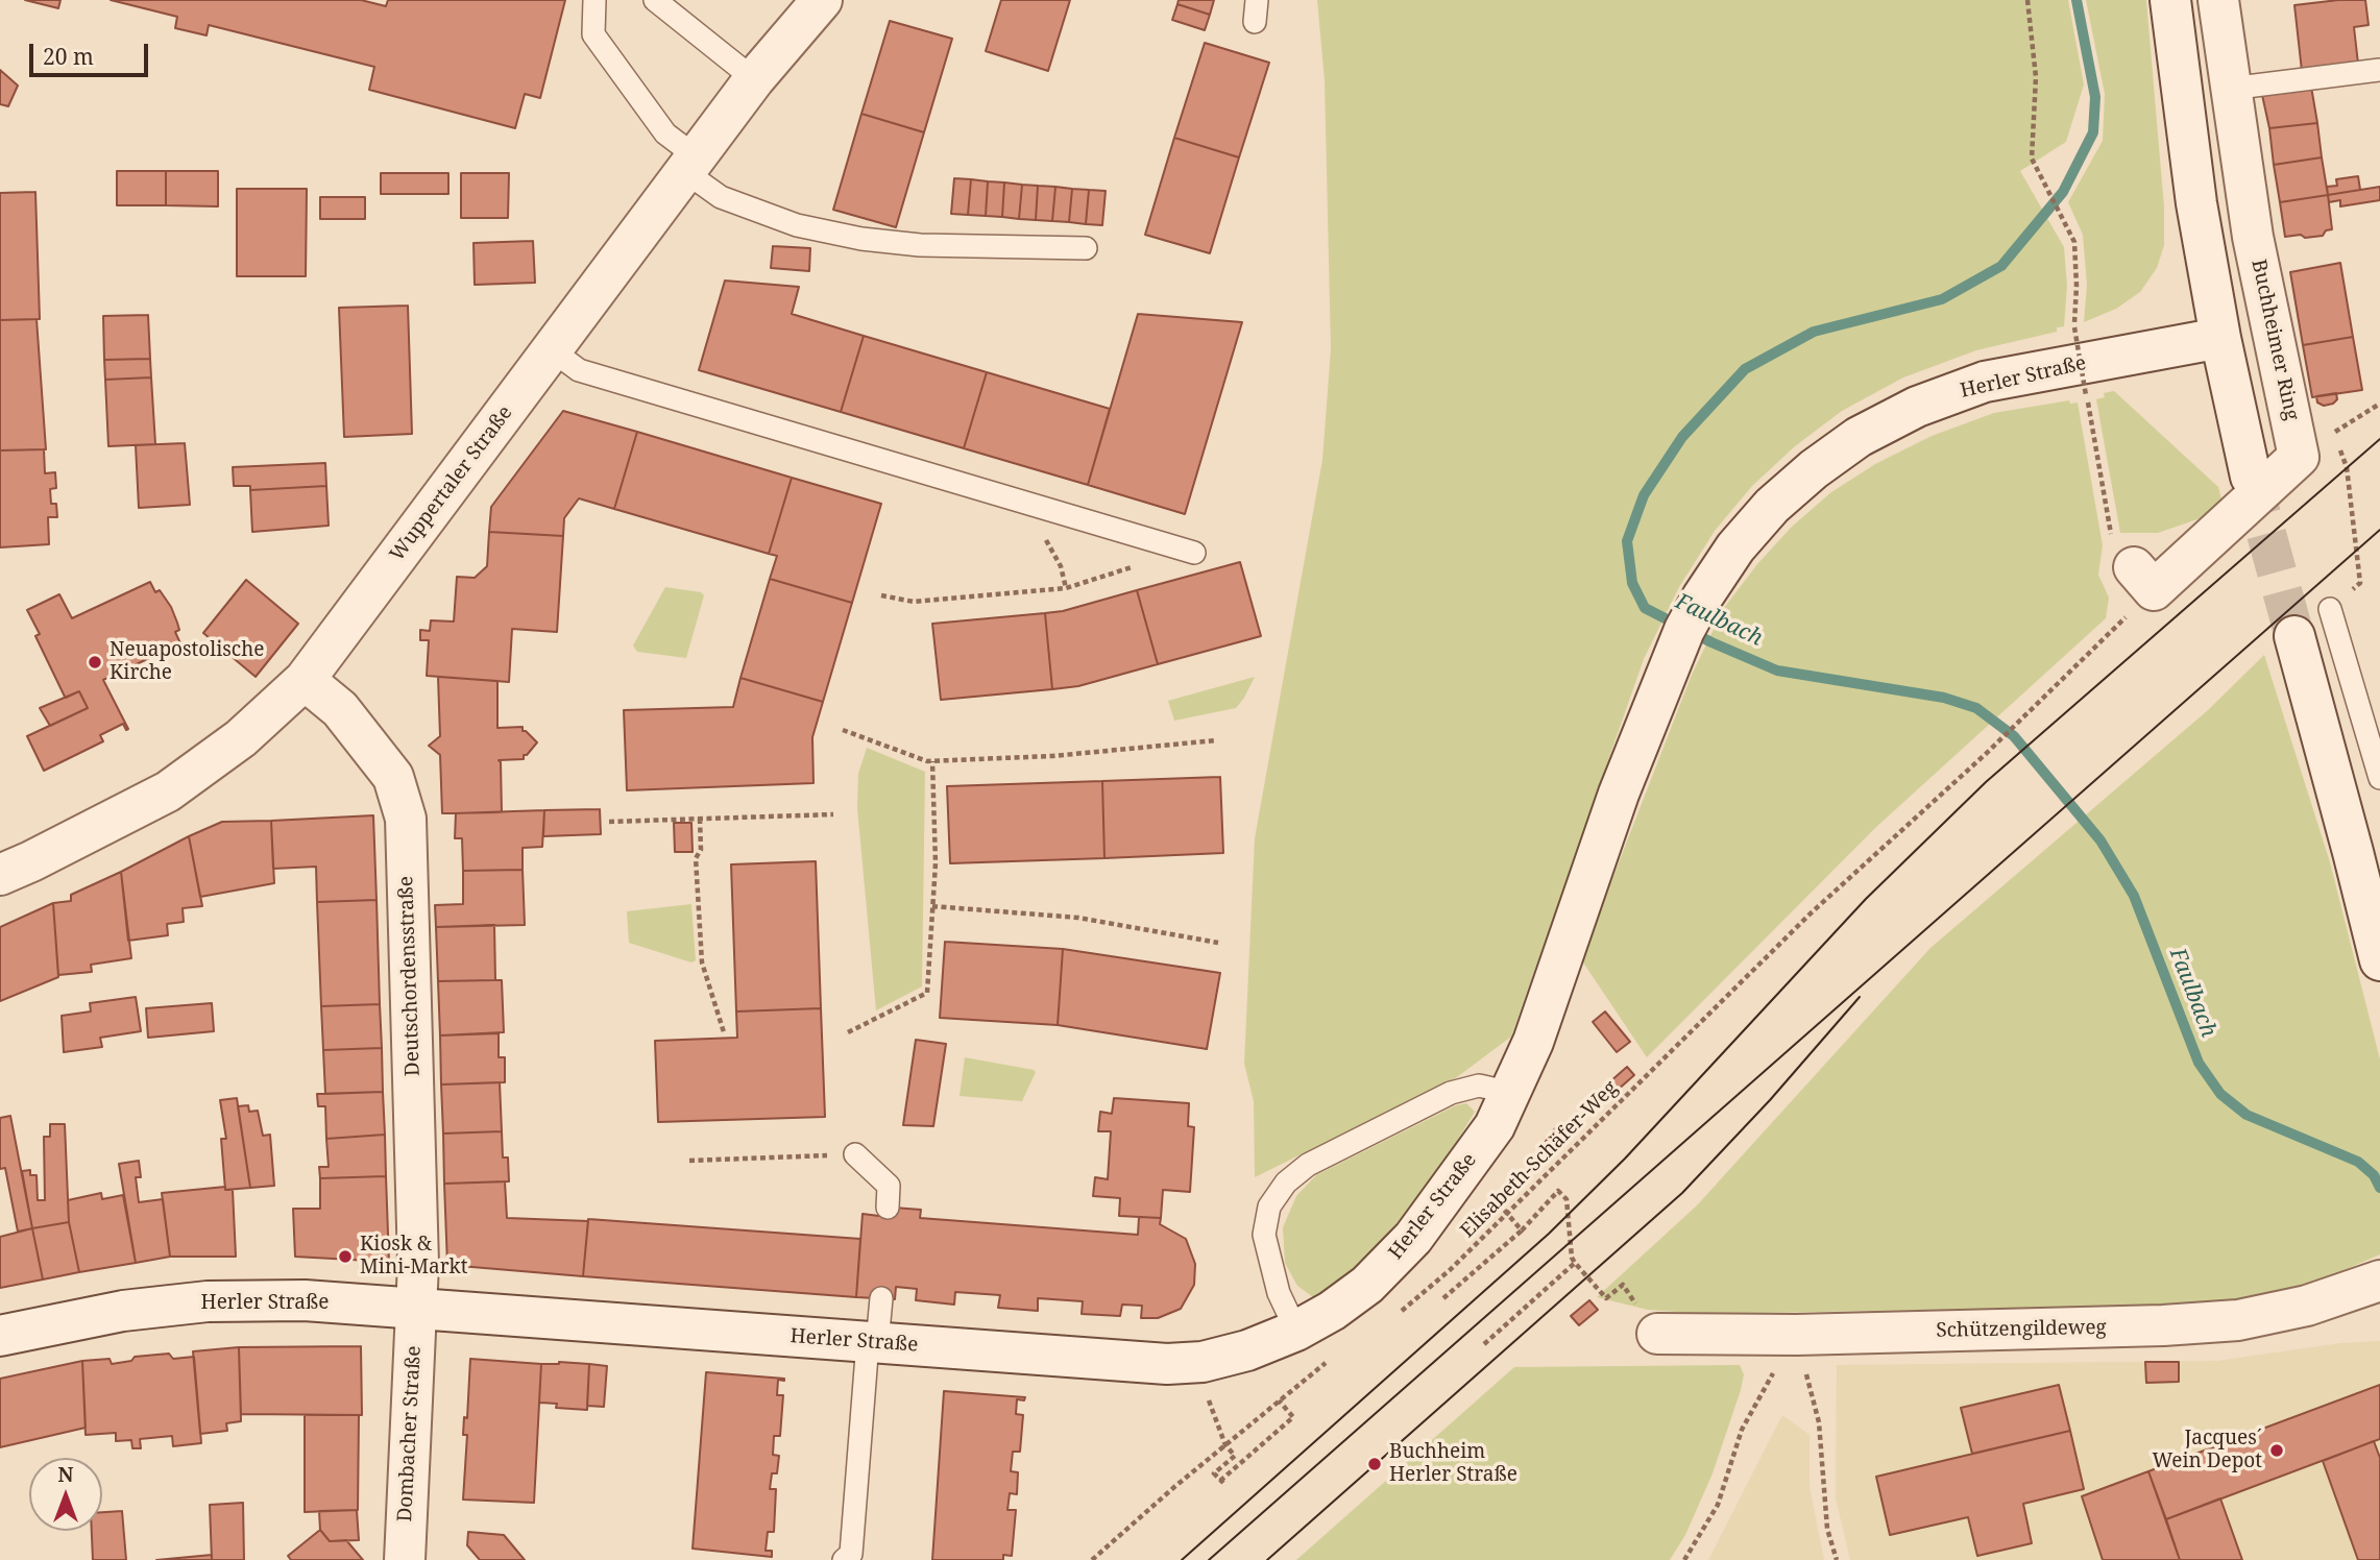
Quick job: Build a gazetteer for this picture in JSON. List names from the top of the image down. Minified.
{"streets":{"street":["Buchheimer Ring","Herler Straße","Wuppertaler Straße","Deutschordensstraße","Schützengildeweg","Dombacher Straße"],"path":["Elisabeth-Schäfer-Weg"]},"crossings":[["Herler Straße","Deutschordensstraße"],["Herler Straße","Dombacher Straße"],["Wuppertaler Straße","Deutschordensstraße"],["Deutschordensstraße","Dombacher Straße"]],"water":["Faulbach"],"places":["Neuapostolische Kirche","Kiosk & Mini-Markt","Jacques´ Wein Depot","Buchheim Herler Straße"],"scale_bar":"20 m","north":"top"}
